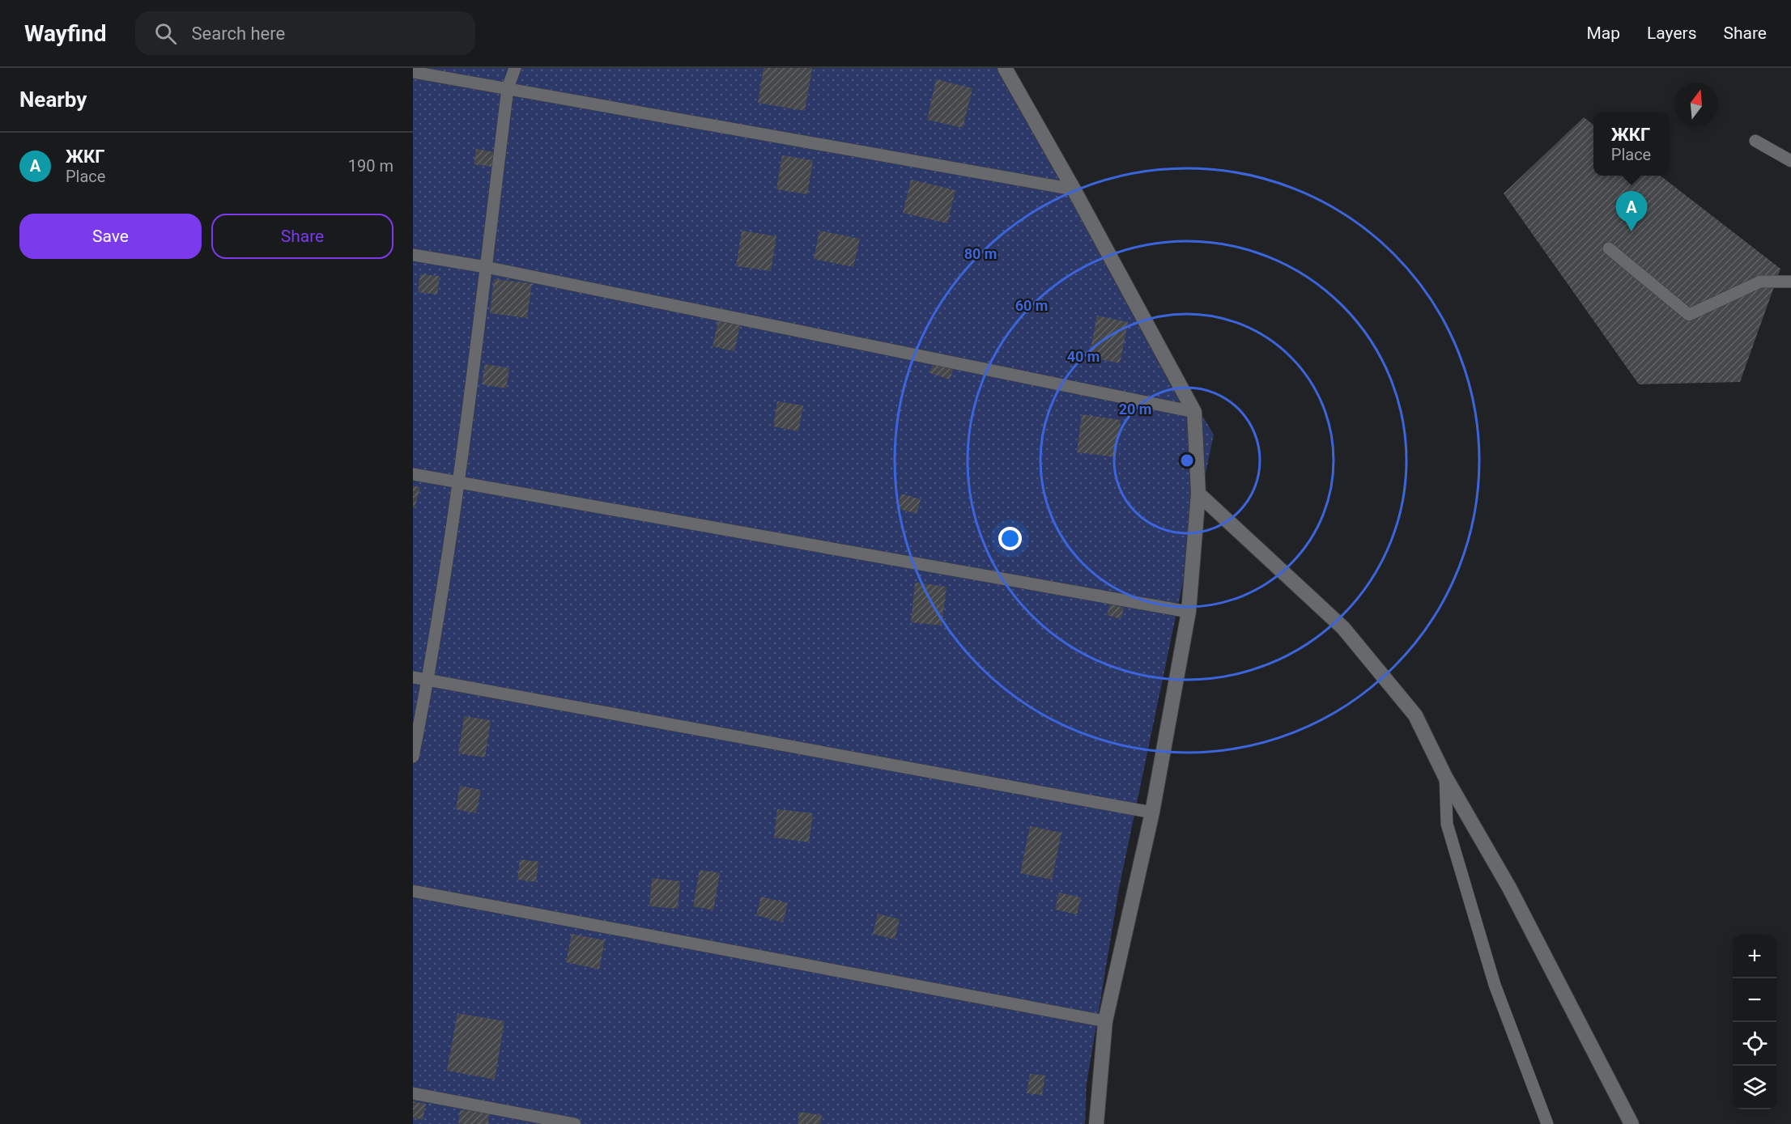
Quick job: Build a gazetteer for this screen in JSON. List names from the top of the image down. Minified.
{"north":"top","page":{"header":"Wayfind","search":"Search here","nav":["Map","Layers","Share"],"heading":"Nearby","popup":["ЖКГ","Place"],"list":[{"mark":"A","name":"ЖКГ","note":"Place","value":"190 m"}],"pins":"A","buttons":["Save","Share"],"map_buttons":["+","−"]},"rings":["80 m","60 m","40 m","20 m"]}
